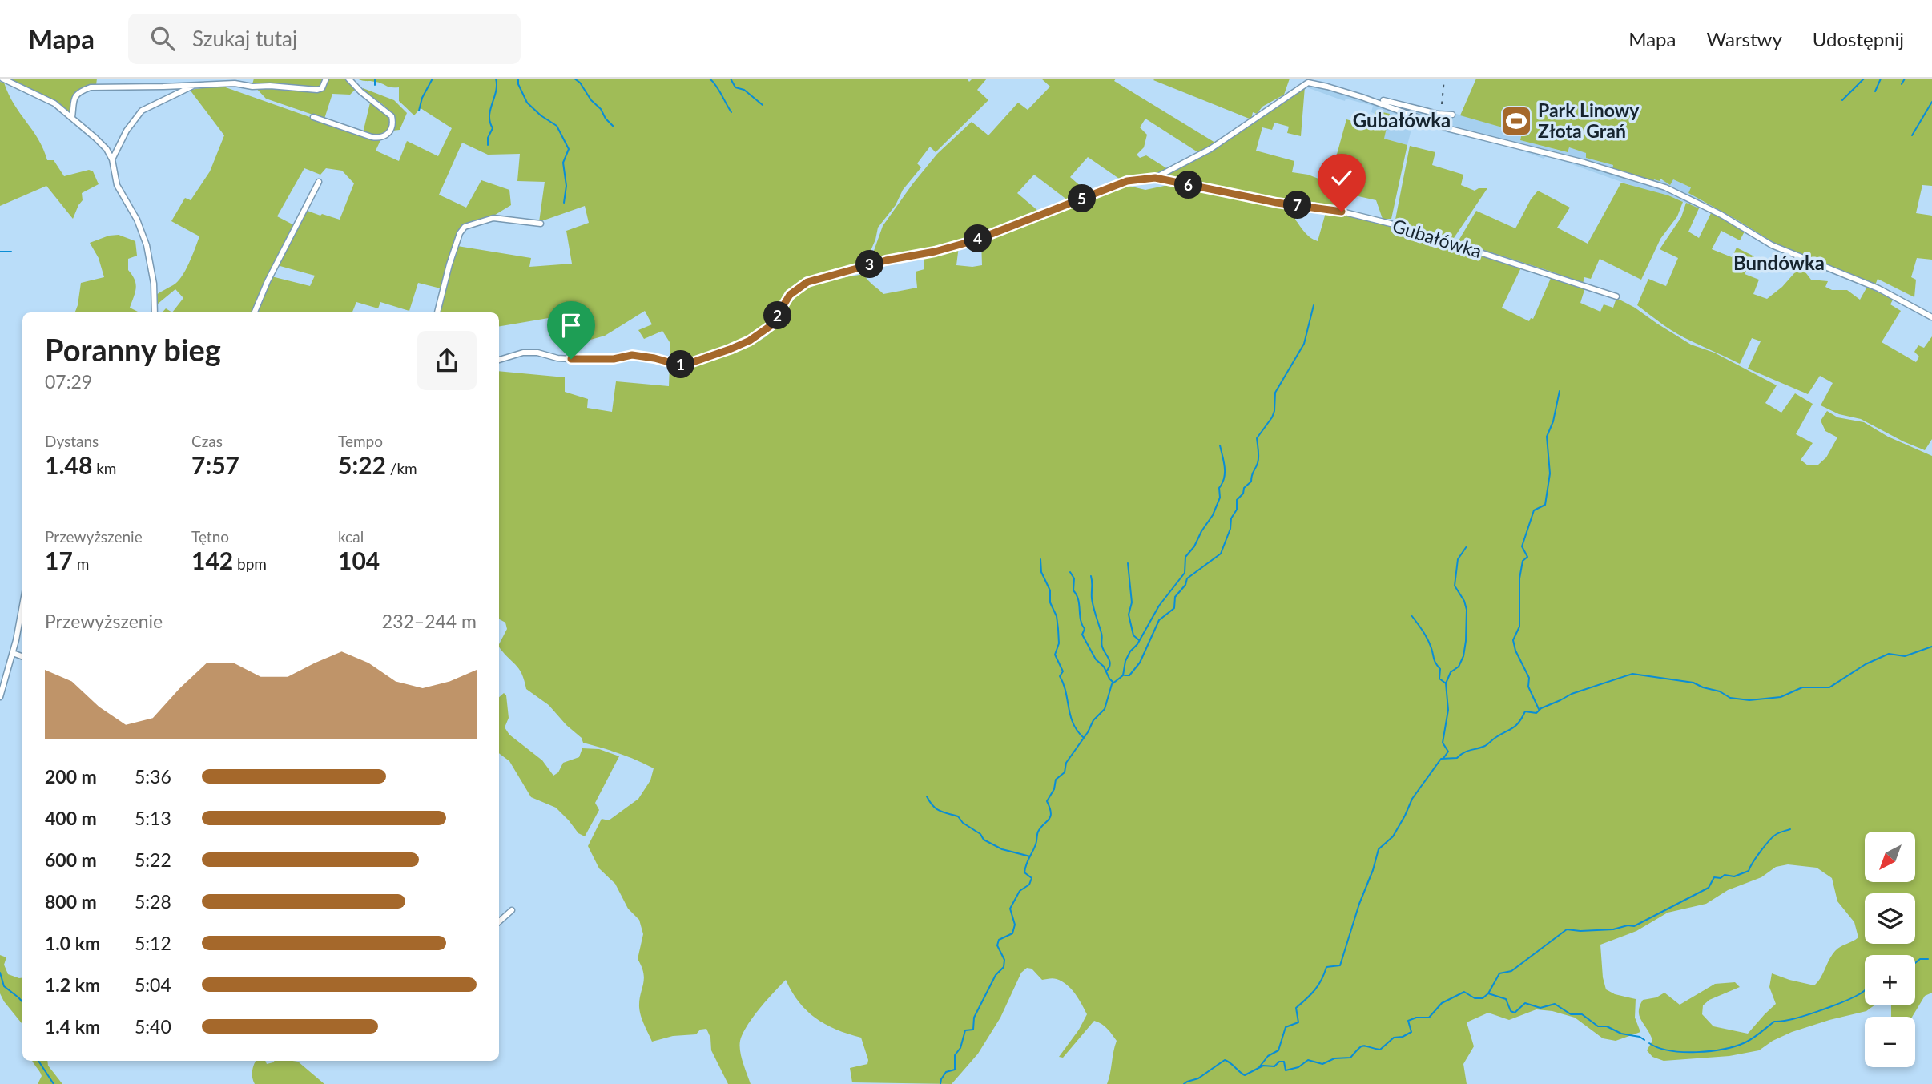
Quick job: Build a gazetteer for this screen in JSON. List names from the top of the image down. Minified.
{"streets":{"street":["Gubałówka"]},"districts":["Gubałówka","Bundówka"],"places":{"sports":["Park Linowy Złota Grań"]},"north":"bottom left","page":{"header":"Mapa","search":"Szukaj tutaj","nav":["Mapa","Warstwy","Udostępnij"],"pins":["6","5","7","4","3","2","1"],"heading":["Poranny bieg","07:29"],"stats":[["Dystans","1.48 km"],["Czas","7:57"],["Tempo","5:22 /km"],["Przewyższenie","17 m"],["Tętno","142 bpm"],["kcal","104"]],"chart":["Przewyższenie","232–244 m"],"list":[{"name":"200 m","note":"5:36"},{"name":"400 m","note":"5:13"},{"name":"600 m","note":"5:22"},{"name":"800 m","note":"5:28"},{"name":"1.0 km","note":"5:12"},{"name":"1.2 km","note":"5:04"},{"name":"1.4 km","note":"5:40"}],"map_buttons":["+","−"]}}
